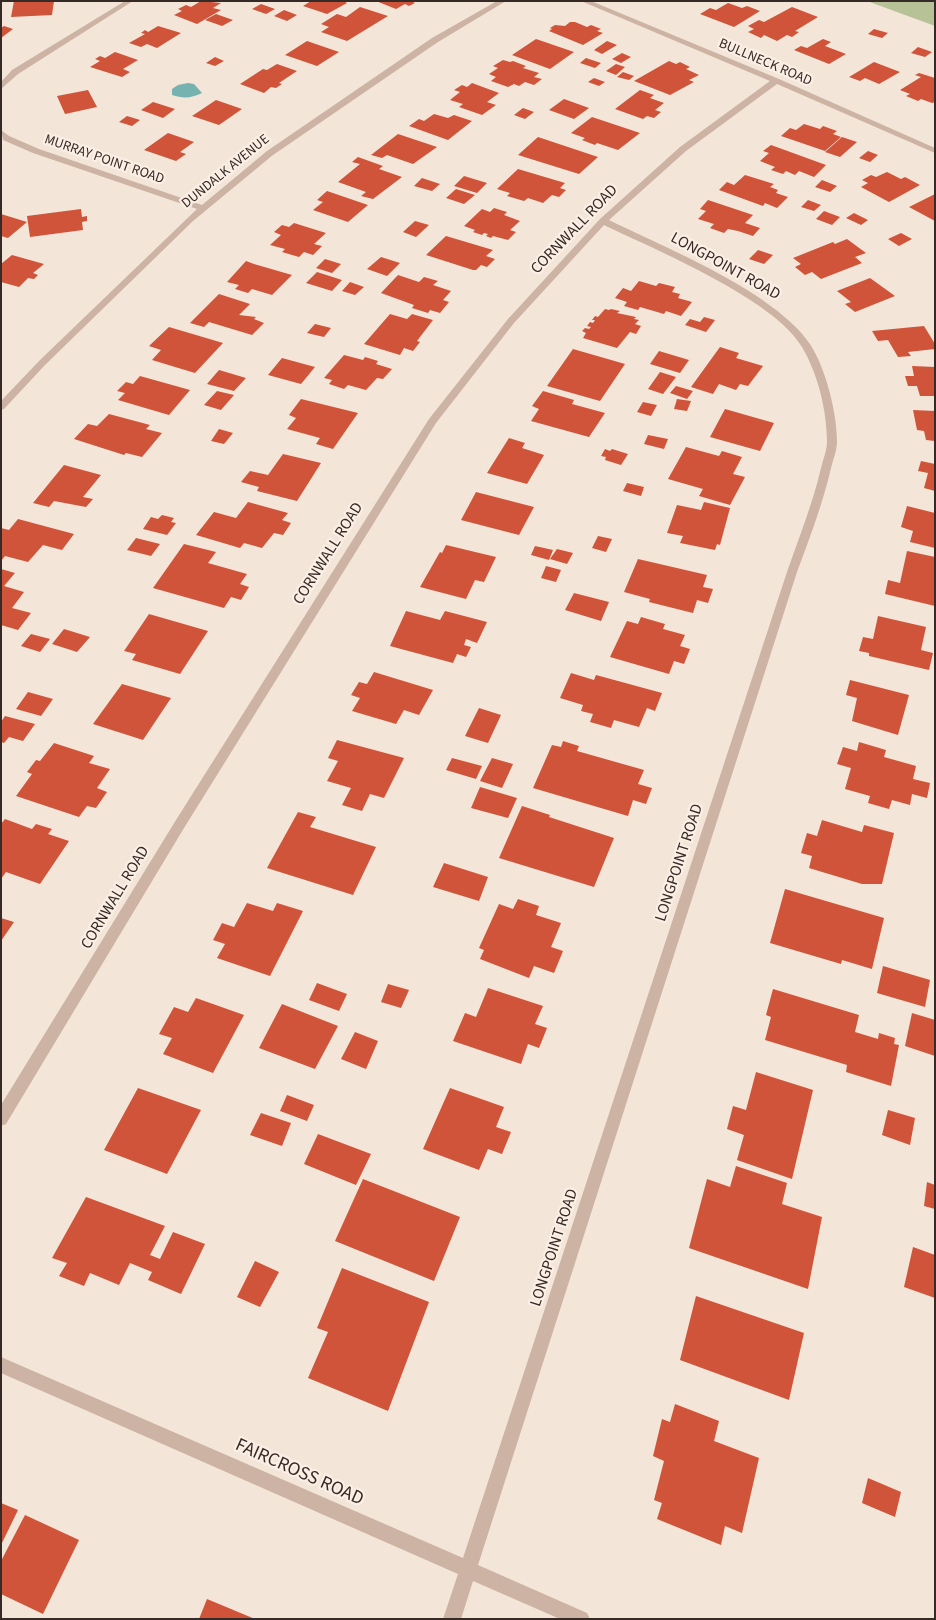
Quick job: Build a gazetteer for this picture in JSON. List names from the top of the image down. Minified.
{"streets":{"street":["BULLNECK ROAD","MURRAY POINT ROAD","DUNDALK AVENUE","CORNWALL ROAD","LONGPOINT ROAD","FAIRCROSS ROAD"]},"crossings":[["BULLNECK ROAD","CORNWALL ROAD"],["MURRAY POINT ROAD","DUNDALK AVENUE"],["CORNWALL ROAD","LONGPOINT ROAD"],["LONGPOINT ROAD","FAIRCROSS ROAD"]]}
